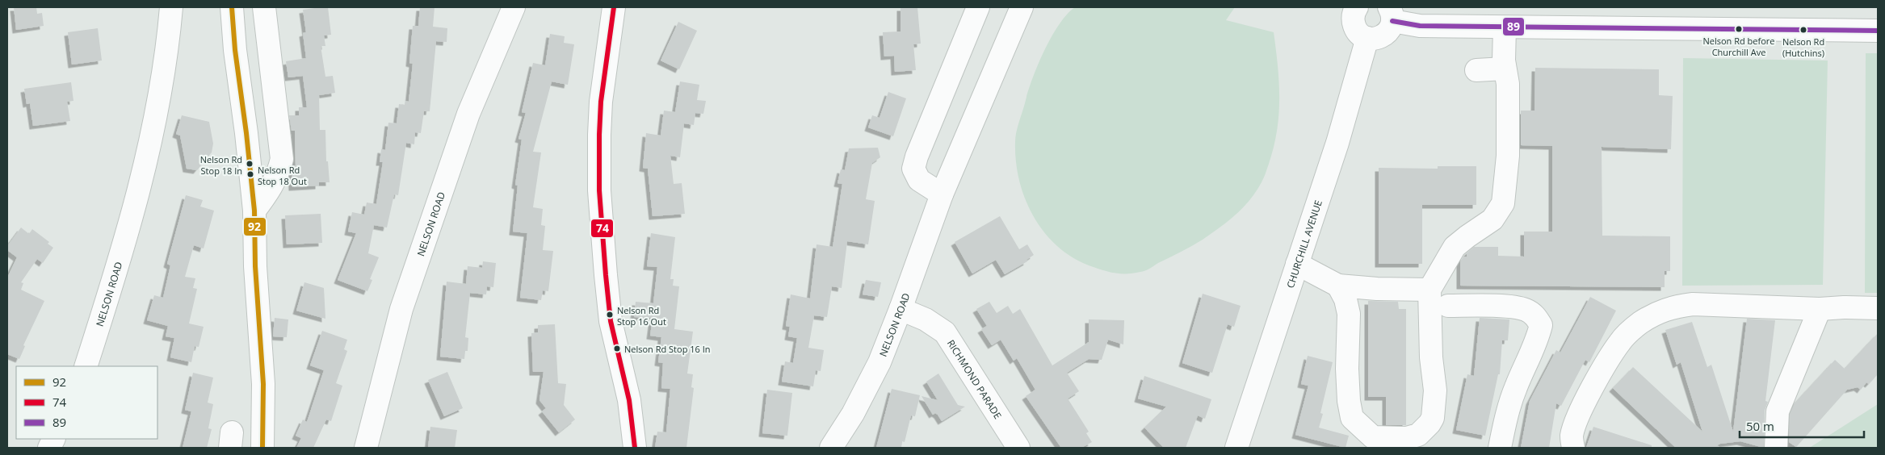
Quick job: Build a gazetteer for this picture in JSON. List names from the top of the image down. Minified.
{"streets":{"street":["NELSON ROAD","CHURCHILL AVENUE","RICHMOND PARADE"]},"crossings":[["NELSON ROAD","RICHMOND PARADE"]],"places":["Nelson Rd before Churchill Ave","Nelson Rd (Hutchins)","Nelson Rd Stop 18 In","Nelson Rd Stop 18 Out","Nelson Rd Stop 16 Out","Nelson Rd Stop 16 In"],"lines":["transit line 92","transit line 74","transit line 89"],"legend":["92","74","89"],"scale_bar":"50 m"}
